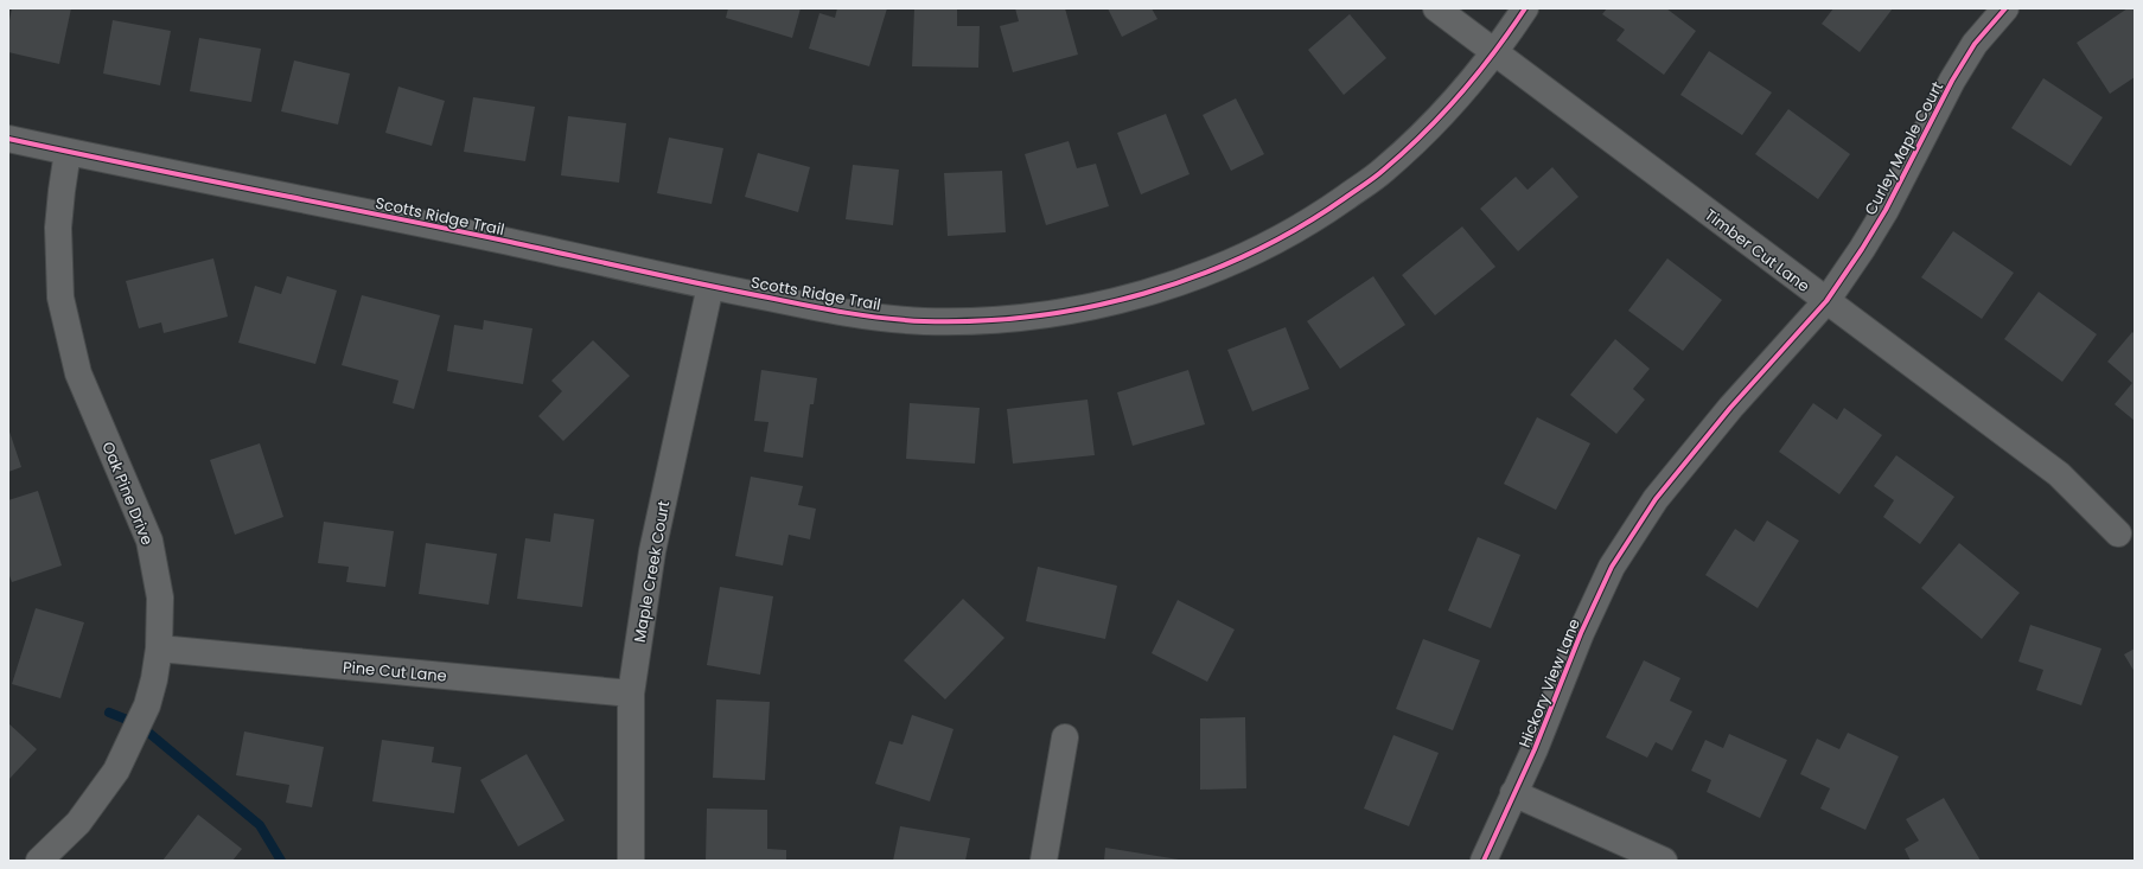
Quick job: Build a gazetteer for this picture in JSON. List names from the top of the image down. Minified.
{"streets":{"street":["Curley Maple Court","Scotts Ridge Trail","Timber Cut Lane","Oak Pine Drive","Maple Creek Court","Pine Cut Lane","Hickory View Lane"]},"crossings":[["Curley Maple Court","Timber Cut Lane"],["Curley Maple Court","Hickory View Lane"],["Scotts Ridge Trail","Timber Cut Lane"],["Scotts Ridge Trail","Oak Pine Drive"],["Scotts Ridge Trail","Maple Creek Court"],["Timber Cut Lane","Hickory View Lane"],["Oak Pine Drive","Pine Cut Lane"],["Maple Creek Court","Pine Cut Lane"]]}
